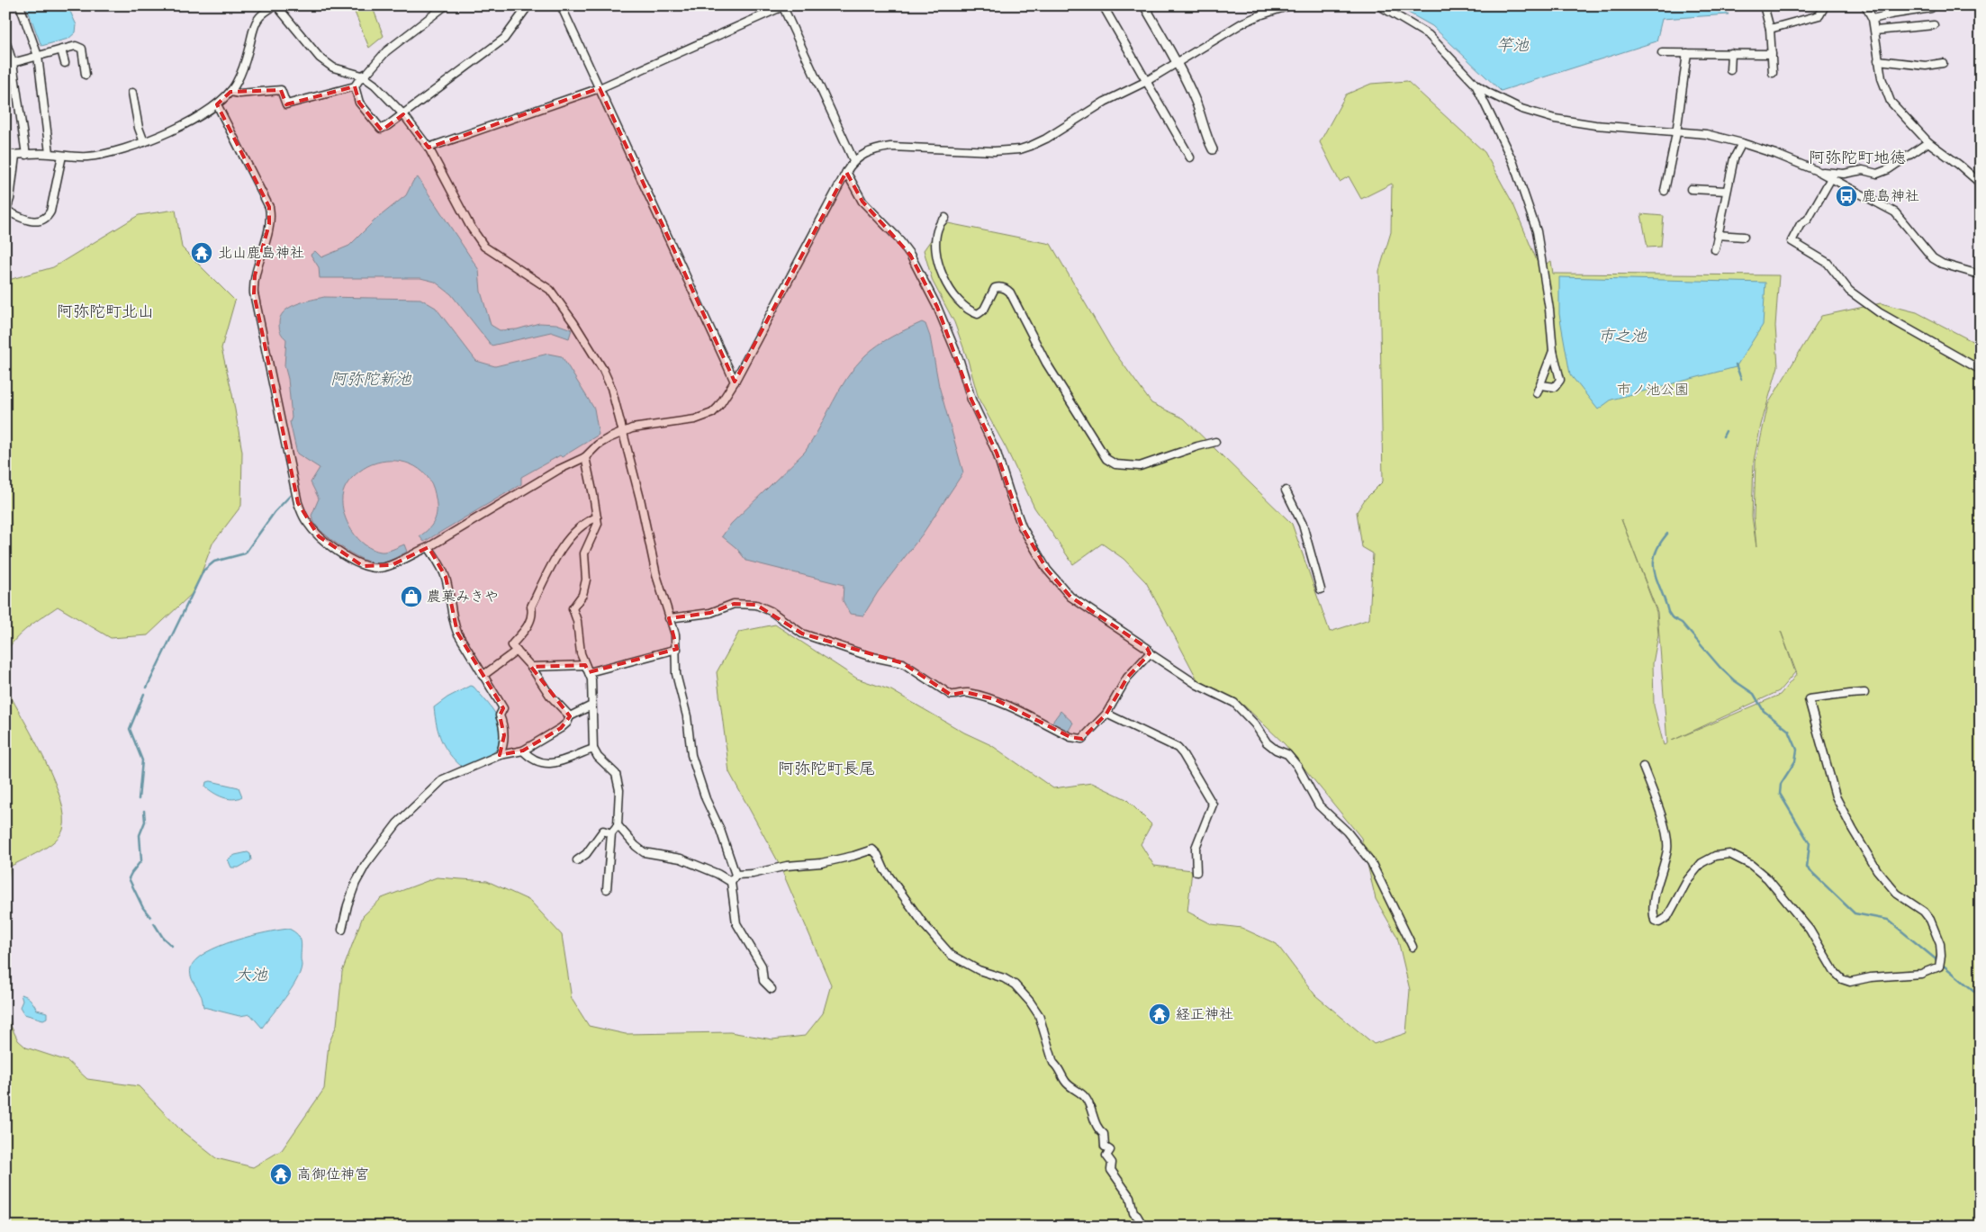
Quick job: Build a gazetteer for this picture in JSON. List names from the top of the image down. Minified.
{"districts":["阿弥陀町地徳","阿弥陀町北山","阿弥陀町長尾"],"water":["竿池","市之池","阿弥陀新池","大池"],"parks":["市ノ池公園"],"places":{"bus stop":["鹿島神社"],"temple":["北山鹿島神社","経正神社","高御位神宮"],"shop":["農菓みきや"]}}
